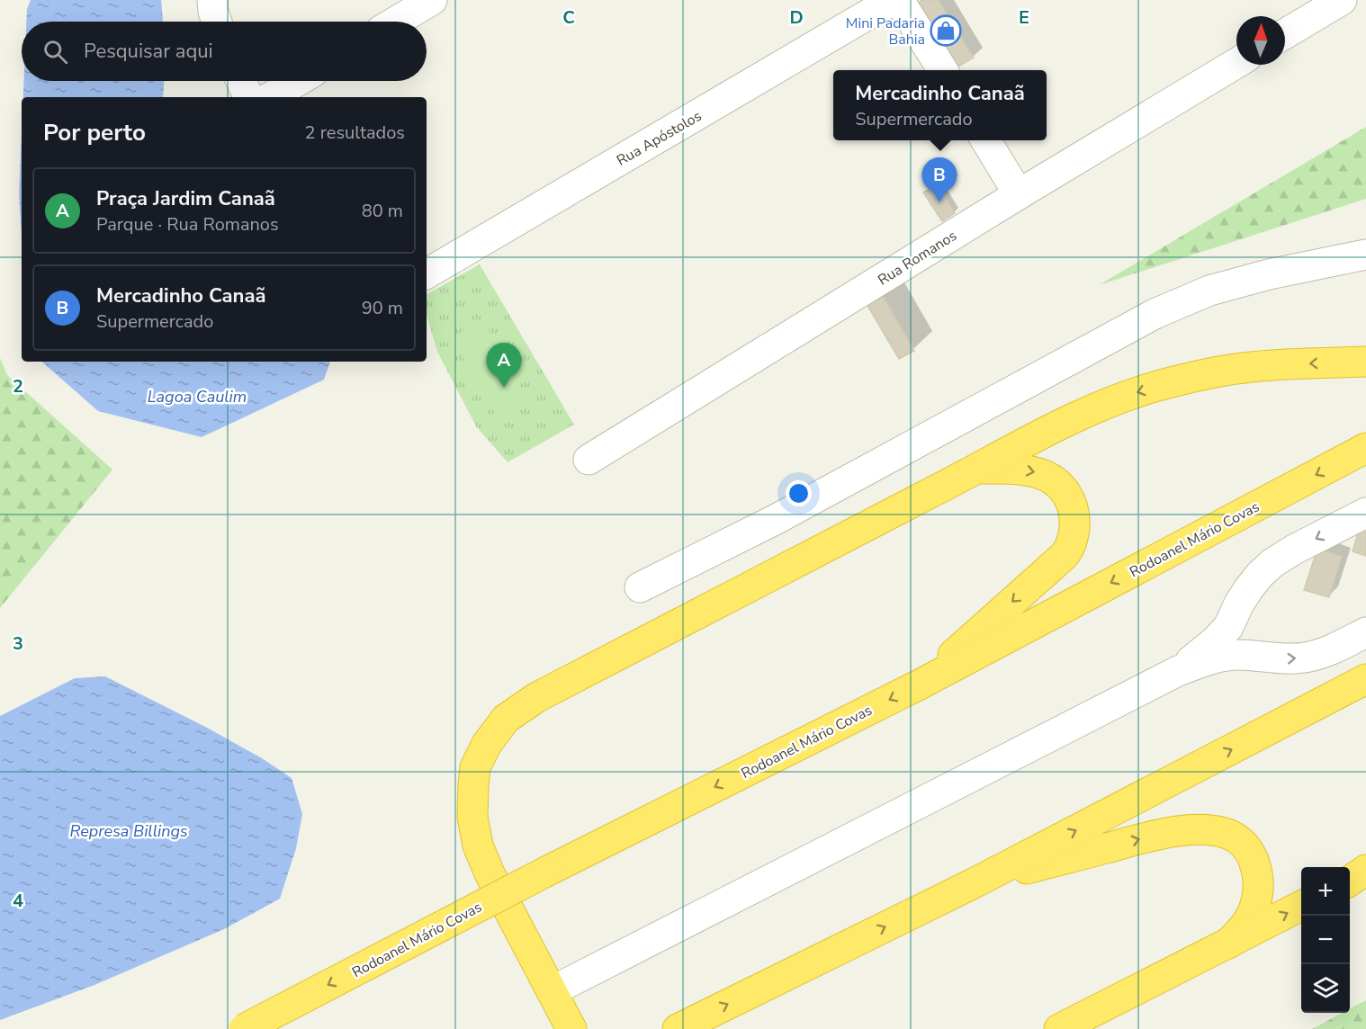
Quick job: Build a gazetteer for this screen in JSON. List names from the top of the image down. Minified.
{"streets":{"highway":["Rodoanel Mário Covas"],"street":["Rua Apóstolos","Rua Romanos"]},"water":["Lagoa Caulim","Represa Billings"],"places":{"shop":["Mini Padaria Bahia"]},"north":"top","page":{"search":"Pesquisar aqui","popup":["Mercadinho Canaã","Supermercado"],"heading":["Por perto","2 resultados"],"pins":["B","A"],"list":[{"mark":"A","name":"Praça Jardim Canaã","note":"Parque · Rua Romanos","value":"80 m"},{"mark":"B","name":"Mercadinho Canaã","note":"Supermercado","value":"90 m"}],"map_buttons":["+","−"]},"grid":{"columns":["C","D","E"],"rows":["2","3","4"]}}
